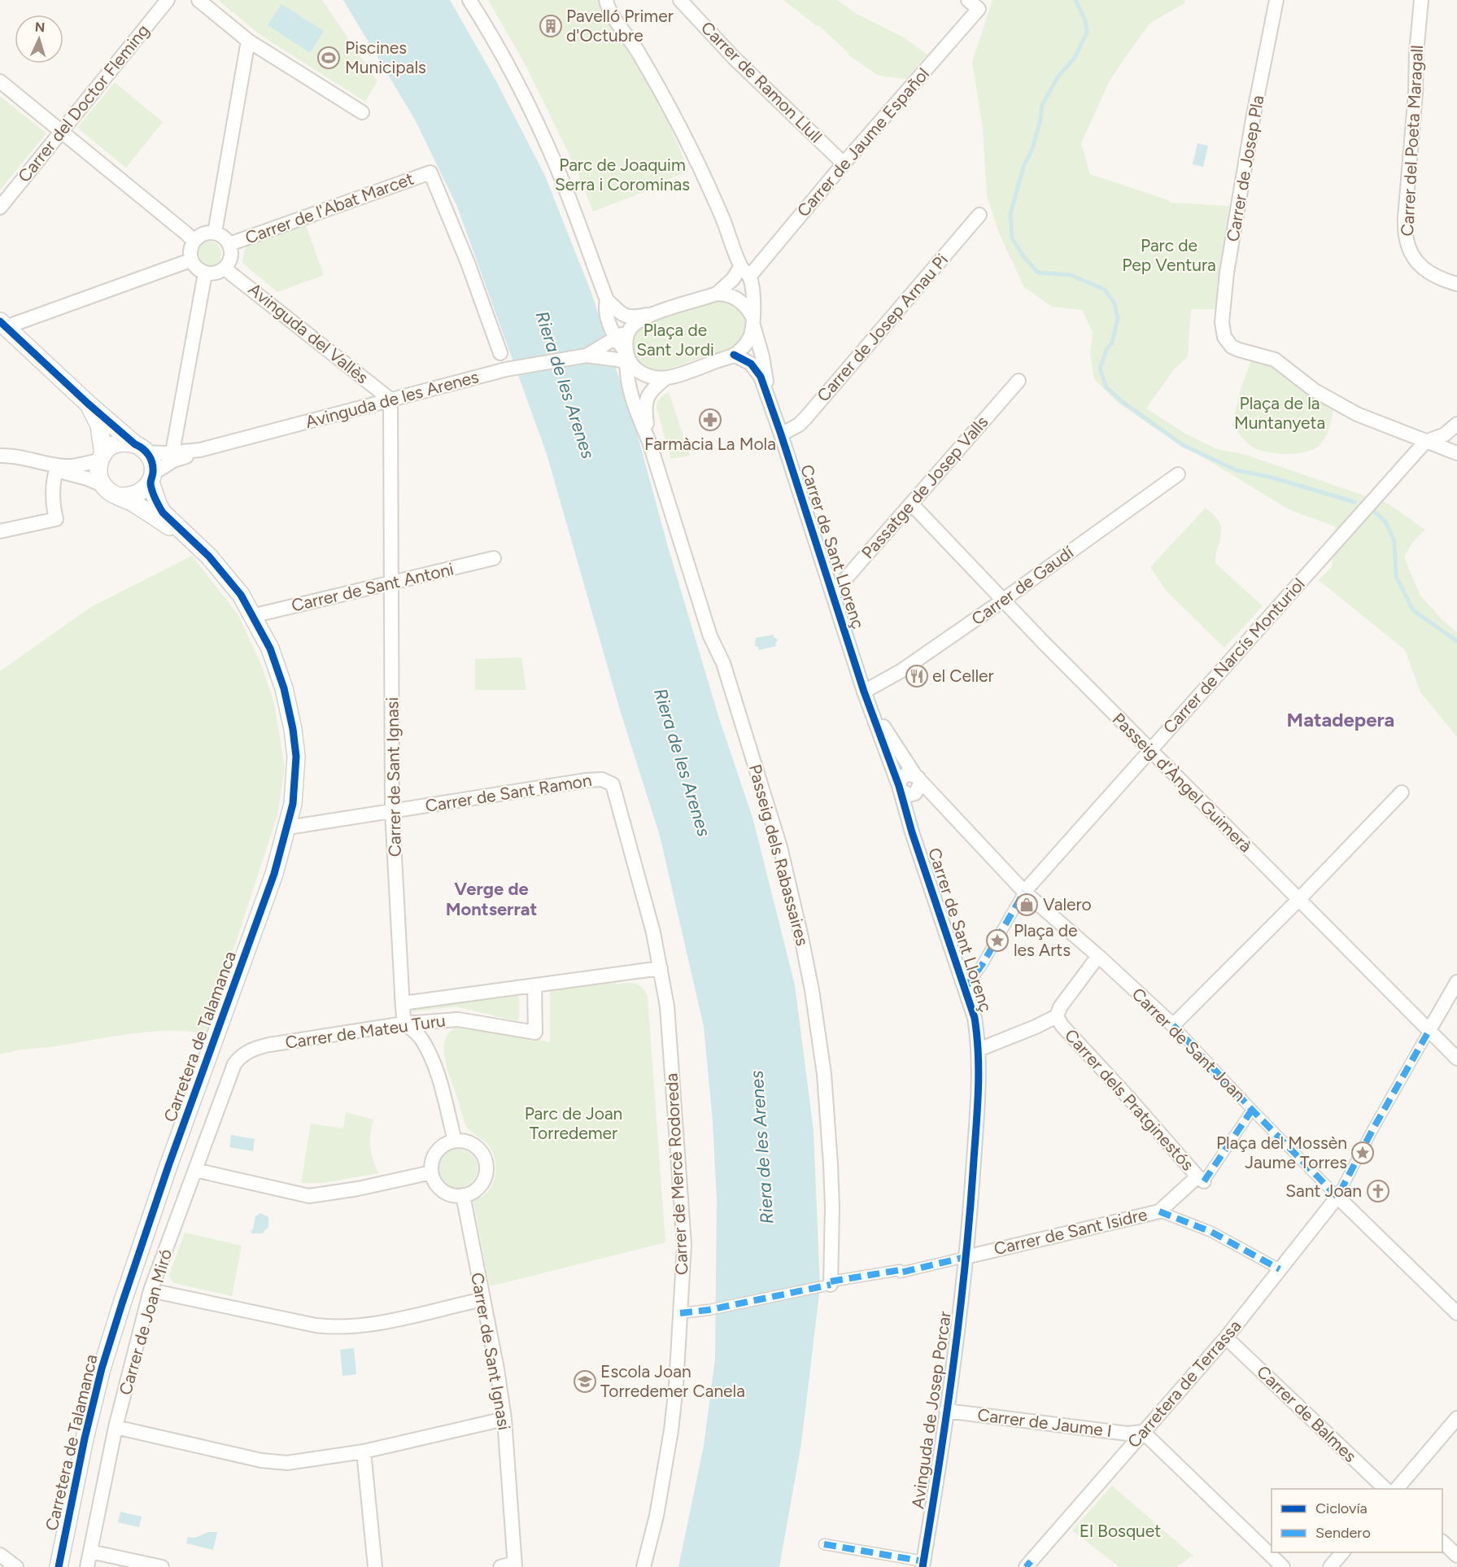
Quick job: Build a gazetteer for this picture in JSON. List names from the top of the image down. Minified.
{"streets":{"street":["Carrer de Ramon Llull","Carrer del Doctor Fleming","Carrer del Poeta Maragall","Carrer de Jaume Español","Carrer de Josep Pla","Carrer de l'Abat Marcet","Carrer de Josep Arnau Pi","Avinguda del Vallès","Avinguda de les Arenes","Passatge de Josep Valls","Carrer de Sant Llorenç","Carrer de Gaudí","Carrer de Sant Antoni","Carrer de Narcís Monturiol","Carrer de Sant Ignasi","Passeig d'Àngel Guimerà","Carrer de Sant Ramon","Passeig dels Rabassaires","Carrer de Mateu Turu","Carretera de Talamanca","Carrer de Sant Joan","Carrer dels Pratginestós","Carrer de Mercè Rodoreda","Carrer de Sant Isidre","Carrer de Joan Miró","Carretera de Terrassa","Avinguda de Josep Porcar","Carrer de Balmes","Carrer de Jaume I"]},"crossings":[["Carrer de Ramon Llull","Carrer de Jaume Español"],["Carrer de Josep Pla","Carrer de Narcís Monturiol"],["Carrer de l'Abat Marcet","Avinguda del Vallès"],["Carrer de Josep Arnau Pi","Carrer de Sant Llorenç"],["Avinguda del Vallès","Avinguda de les Arenes"],["Avinguda del Vallès","Carrer de Sant Ignasi"],["Avinguda de les Arenes","Carrer de Sant Ignasi"],["Avinguda de les Arenes","Passeig dels Rabassaires"],["Passatge de Josep Valls","Carrer de Sant Llorenç"],["Passatge de Josep Valls","Passeig d'Àngel Guimerà"],["Carrer de Sant Llorenç","Carrer de Gaudí"],["Carrer de Sant Llorenç","Carrer de Sant Joan"],["Carrer de Sant Llorenç","Carrer de Sant Isidre"],["Carrer de Sant Llorenç","Avinguda de Josep Porcar"],["Carrer de Gaudí","Passeig d'Àngel Guimerà"],["Carrer de Sant Antoni","Carrer de Sant Ignasi"],["Carrer de Sant Antoni","Carretera de Talamanca"],["Carrer de Narcís Monturiol","Passeig d'Àngel Guimerà"],["Carrer de Narcís Monturiol","Carrer de Sant Joan"],["Carrer de Sant Ignasi","Carrer de Sant Ramon"],["Carrer de Sant Ignasi","Carrer de Mateu Turu"],["Carrer de Sant Ramon","Carretera de Talamanca"],["Carrer de Sant Ramon","Carrer de Mercè Rodoreda"],["Carrer de Mateu Turu","Carrer de Mercè Rodoreda"],["Carrer de Mateu Turu","Carrer de Joan Miró"],["Carrer de Sant Joan","Carretera de Terrassa"],["Carrer de Sant Isidre","Carretera de Terrassa"],["Carrer de Sant Isidre","Avinguda de Josep Porcar"],["Carretera de Terrassa","Carrer de Balmes"],["Carretera de Terrassa","Carrer de Jaume I"],["Avinguda de Josep Porcar","Carrer de Jaume I"]],"districts":["Matadepera","Verge de Montserrat"],"water":["Riera de les Arenes"],"parks":["Parc de Joaquim Serra i Corominas","Parc de Pep Ventura","Plaça de Sant Jordi","Plaça de la Muntanyeta","Parc de Joan Torredemer","El Bosquet"],"places":{"building":["Pavelló Primer d'Octubre"],"sports":["Piscines Municipals"],"pharmacy":["Farmàcia La Mola"],"restaurant":["el Celler"],"shop":["Valero"],"place":["Plaça de les Arts","Plaça del Mossèn Jaume Torres"],"church":["Sant Joan"],"school or university":["Escola Joan Torredemer Canela"]},"legend":["Ciclovía","Sendero"],"north":"top"}
